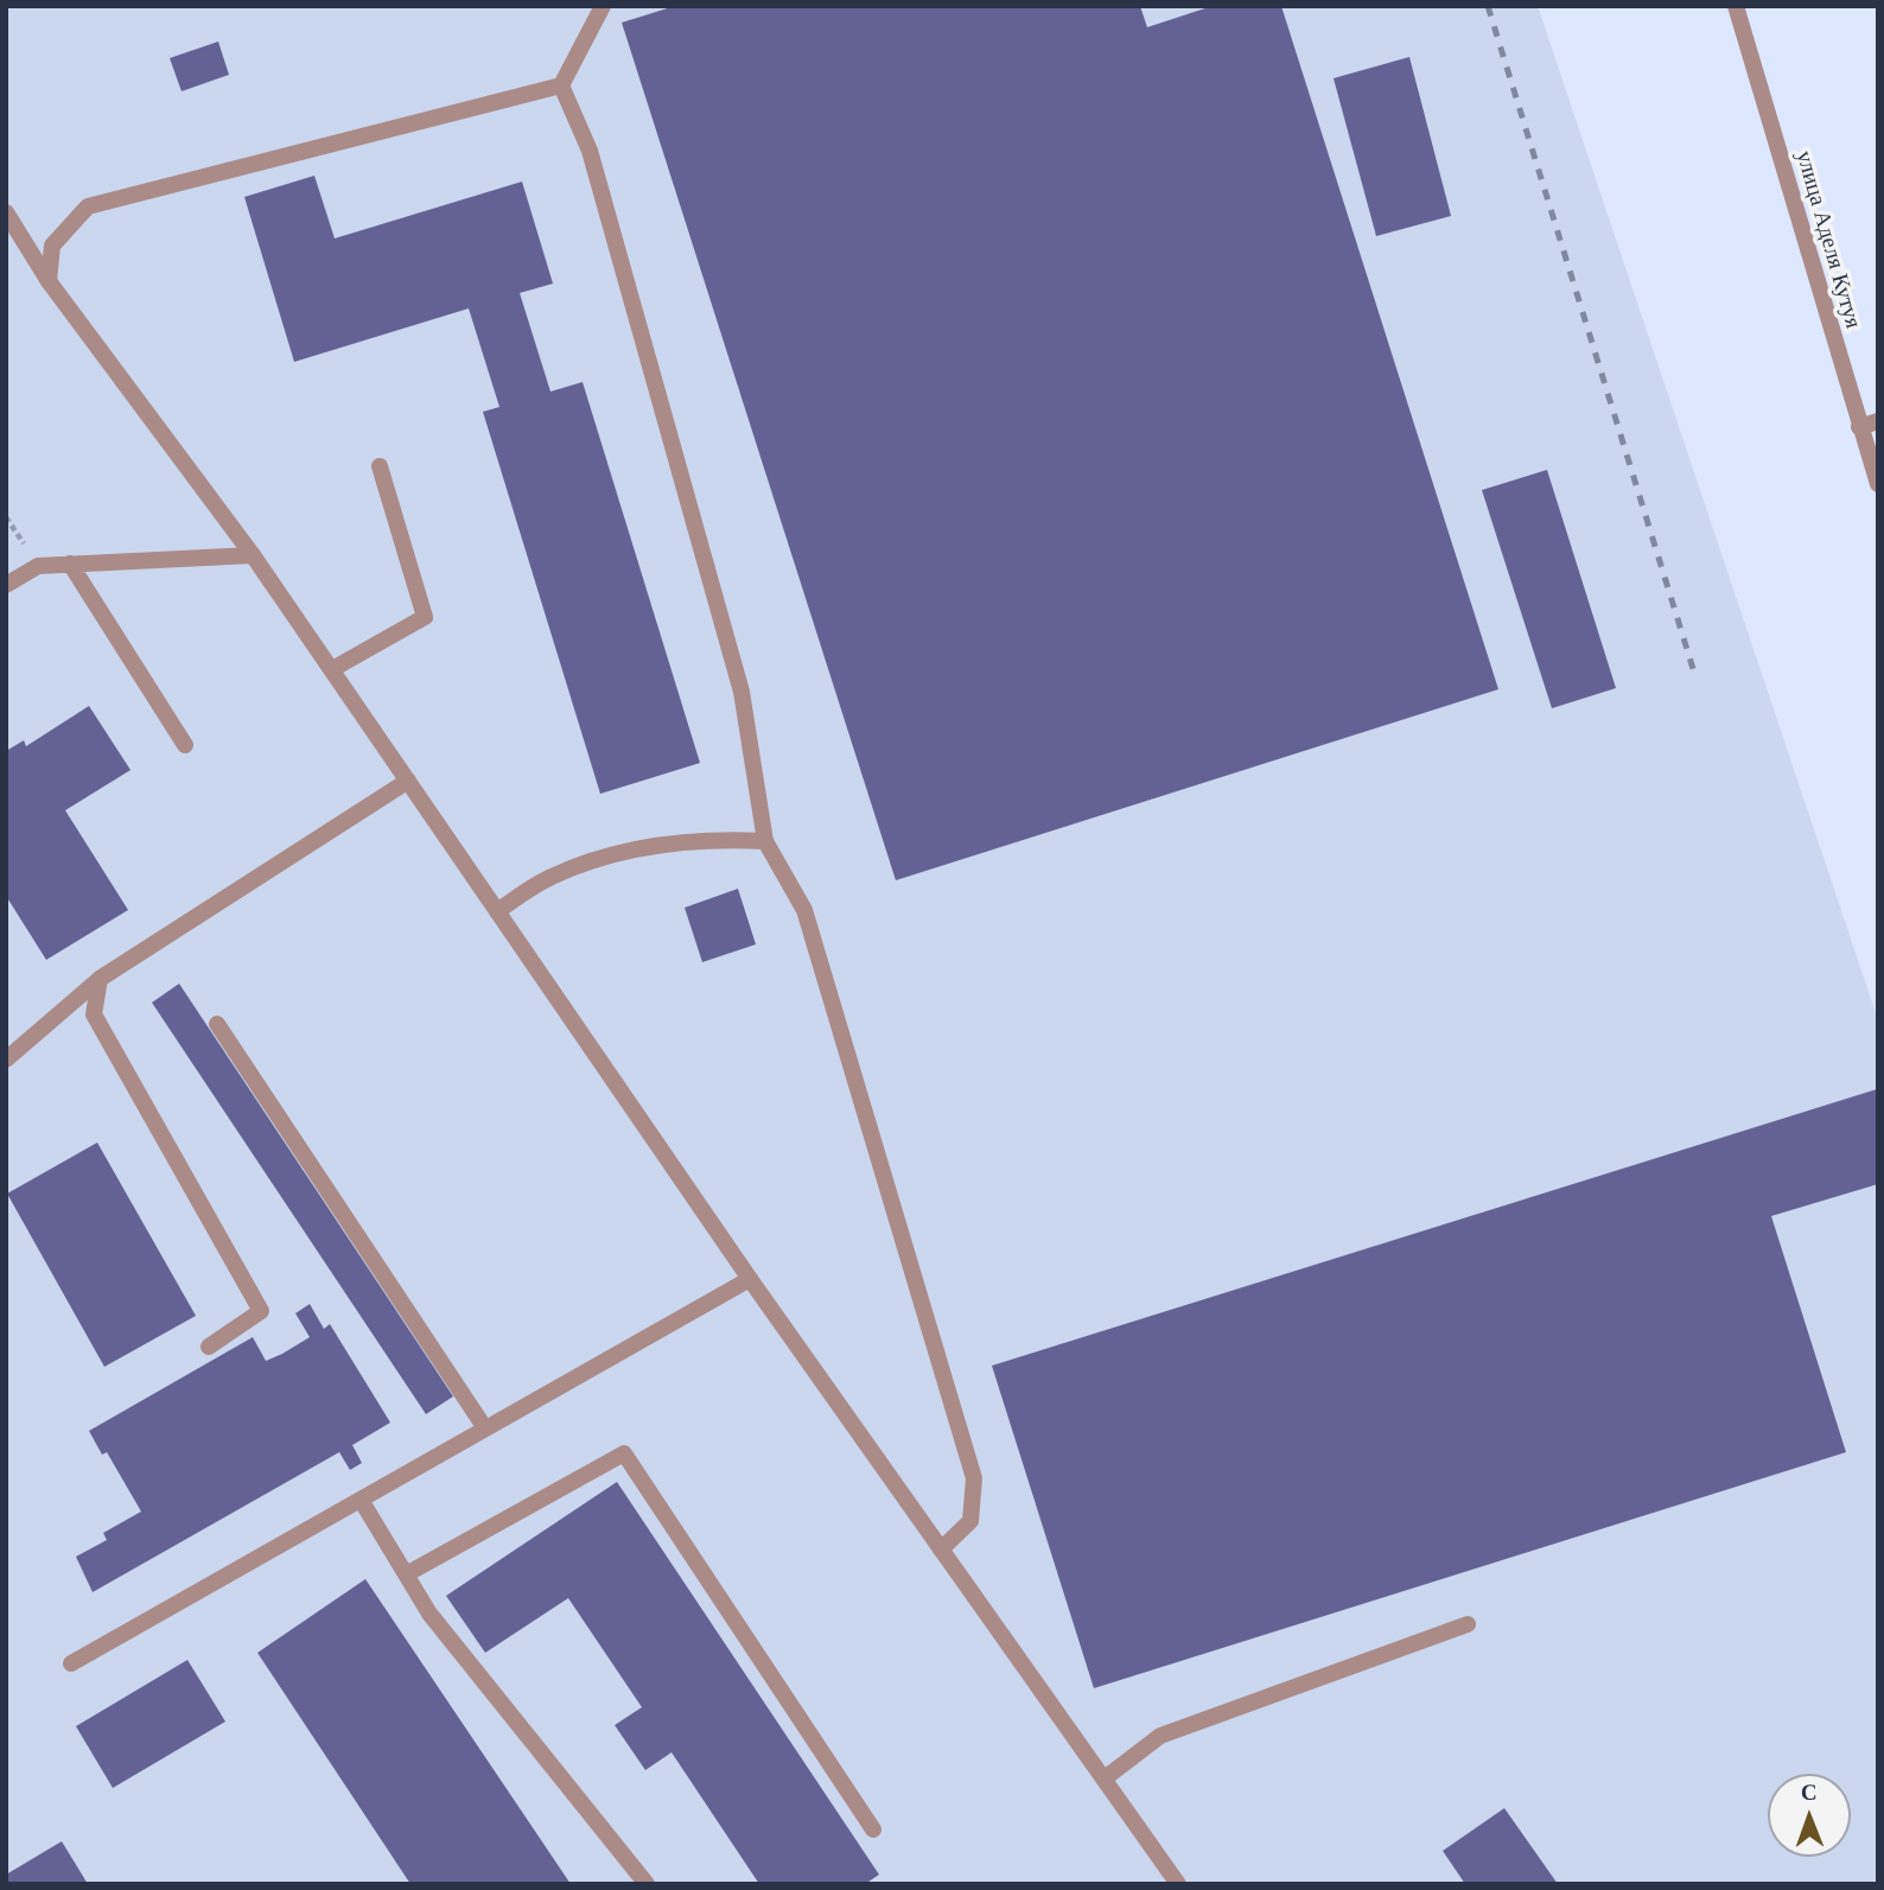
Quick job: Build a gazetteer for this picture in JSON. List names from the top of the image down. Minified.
{"streets":{"street":["улица Аделя Кутуя"]},"north":"top"}
